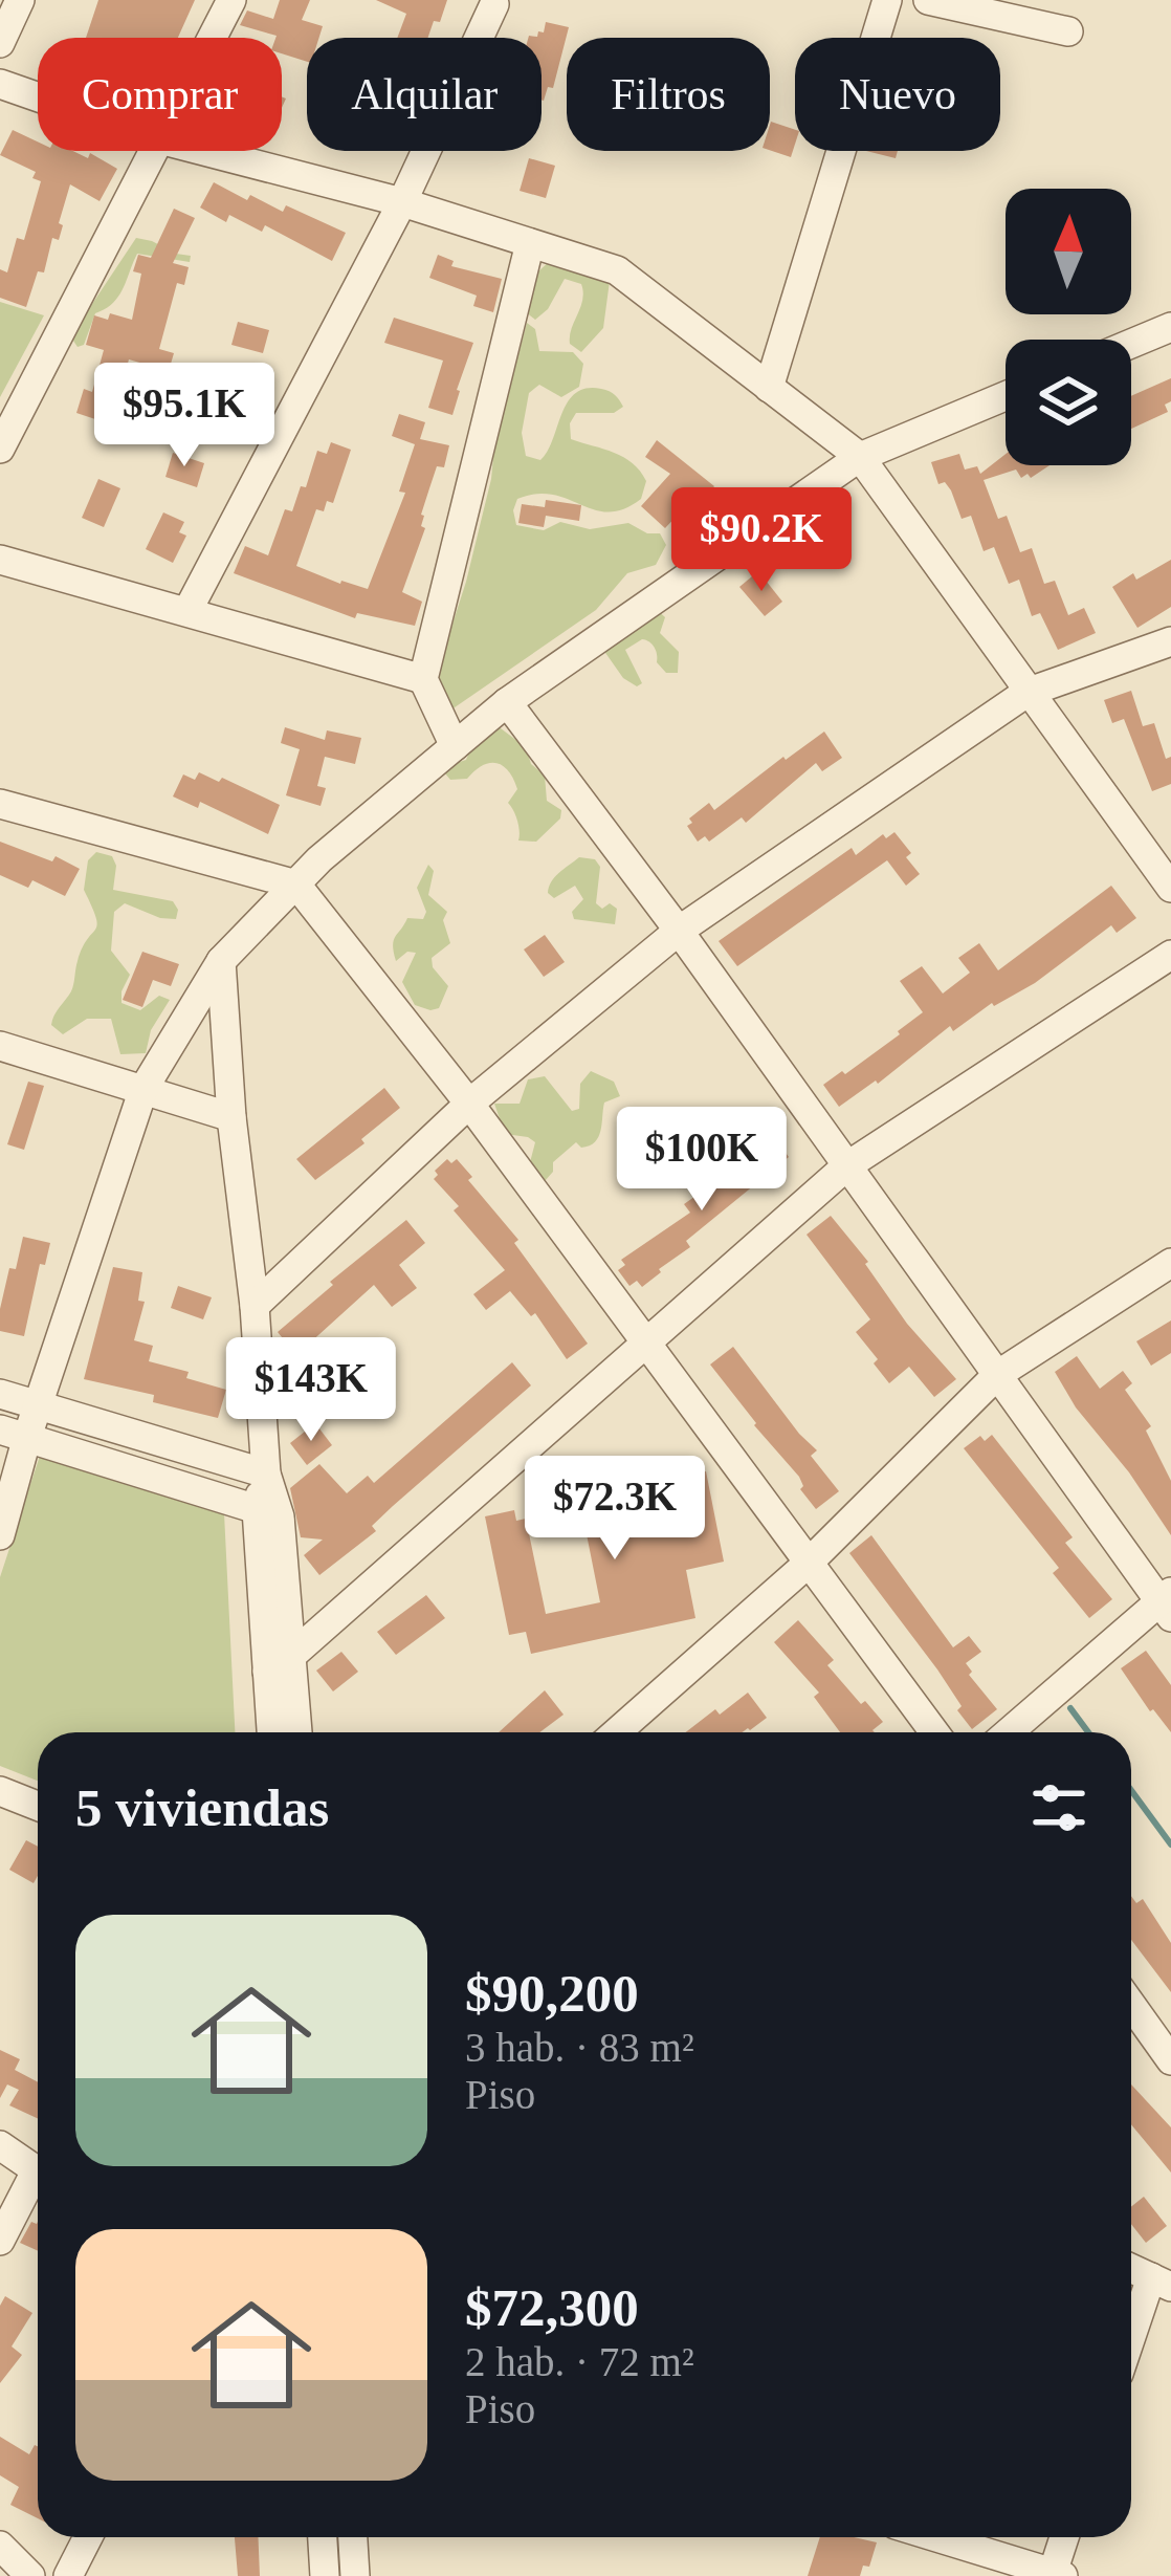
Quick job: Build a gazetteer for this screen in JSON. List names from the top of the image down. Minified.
{"north":"top","page":{"chip":["Comprar","Alquilar","Filtros","Nuevo"],"price":["$95.1K","$90.2K","$100K","$143K","$72.3K"],"heading":"5 viviendas","list":[{"name":"$90,200","note":"3 hab. · 83 m² · Piso"},{"name":"$72,300","note":"2 hab. · 72 m² · Piso"}]}}
